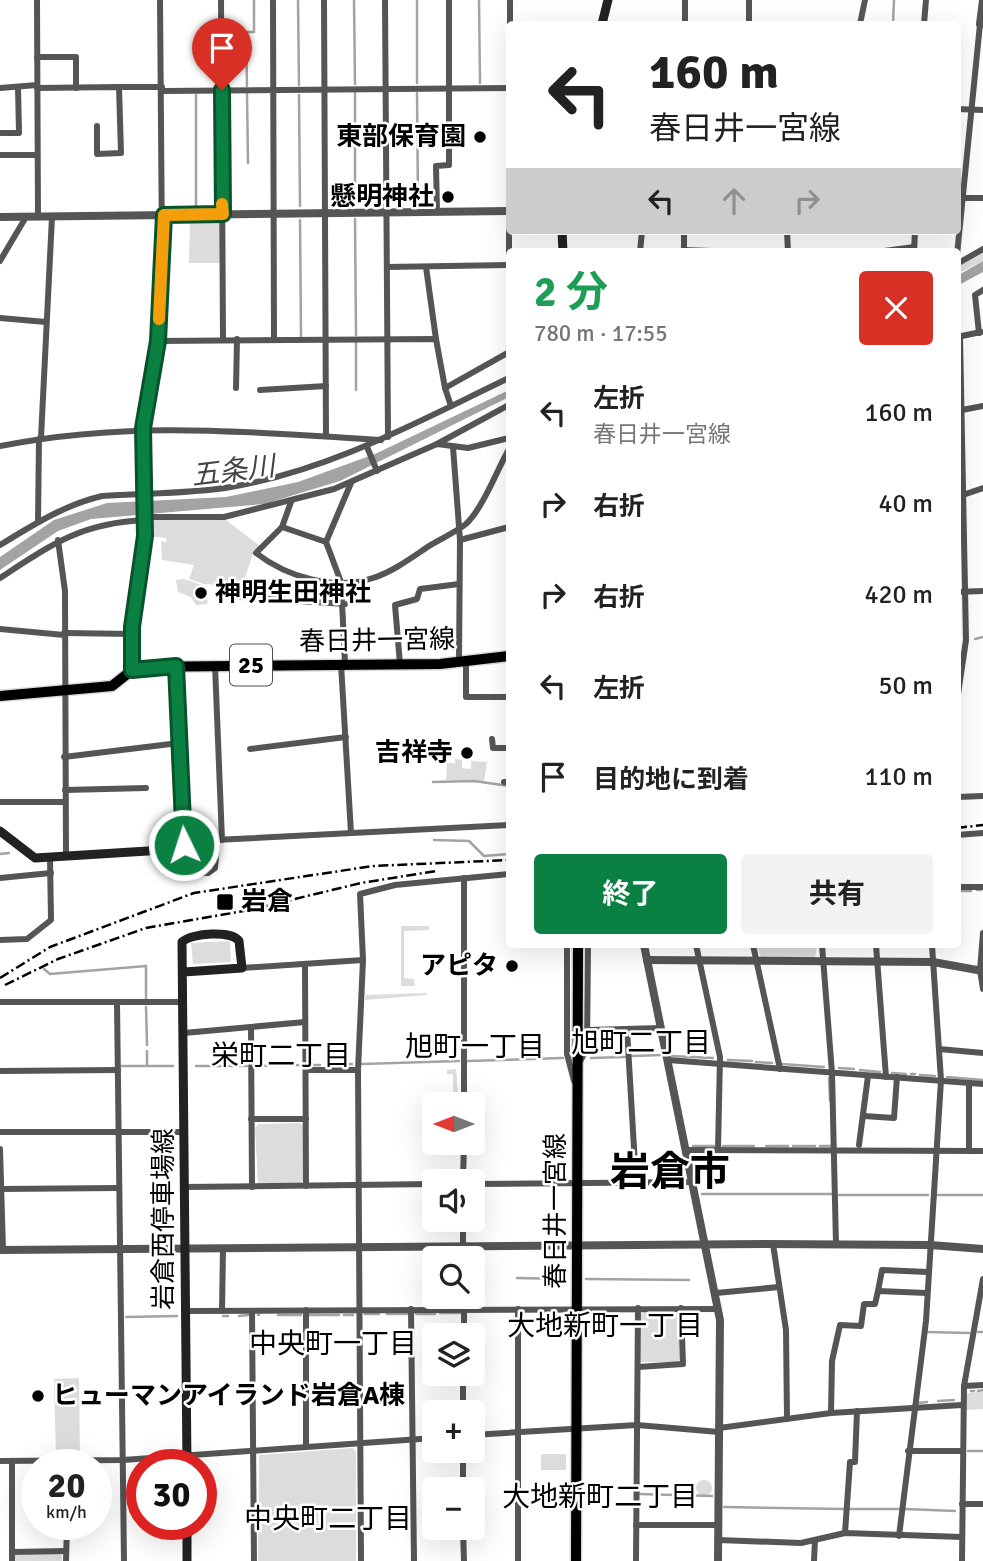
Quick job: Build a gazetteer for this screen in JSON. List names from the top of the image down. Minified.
{"streets":{"main road":["春日井一宮線","25","岩倉西停車場線"]},"districts":["旭町二丁目","旭町一丁目","栄町二丁目","岩倉市","大地新町一丁目","中央町一丁目","大地新町二丁目","中央町二丁目"],"water":["五条川"],"places":{"other":["東部保育園","懸明神社","神明生田神社","吉祥寺","アピタ","ヒューマンアイランド岩倉A棟"],"transit":["岩倉"]},"north":"left","page":{"turn":["160 m","春日井一宮線"],"heading":["2 分","780 m · 17:55"],"list":[{"name":"左折","note":"春日井一宮線","value":"160 m"},{"name":"右折","value":"40 m"},{"name":"右折","value":"420 m"},{"name":"左折","value":"50 m"},{"name":"目的地に到着","value":"110 m"}],"buttons":["終了","共有"],"map_buttons":["+","−"],"speed":"20 km/h","limit":"30"}}
